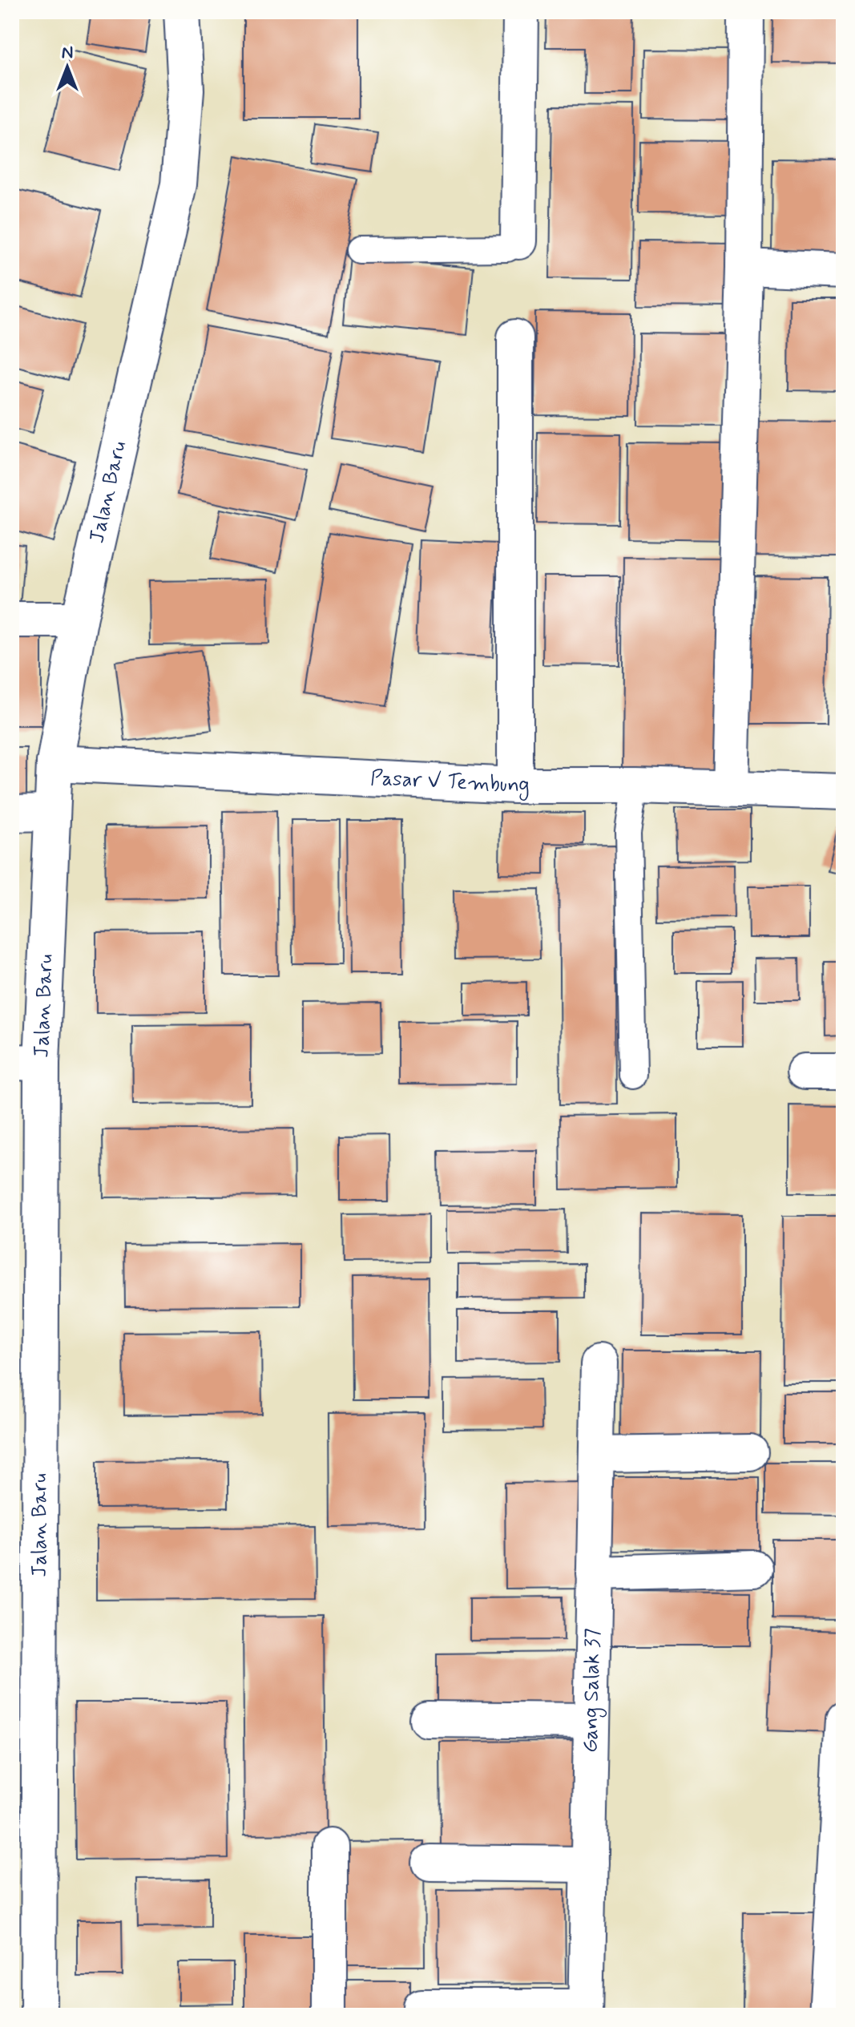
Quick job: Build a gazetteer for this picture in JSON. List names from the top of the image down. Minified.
{"streets":{"street":["Jalan Baru","Pasar V Tembung","Gang Salak 37"]},"crossings":[["Jalan Baru","Pasar V Tembung"]],"north":"top"}
